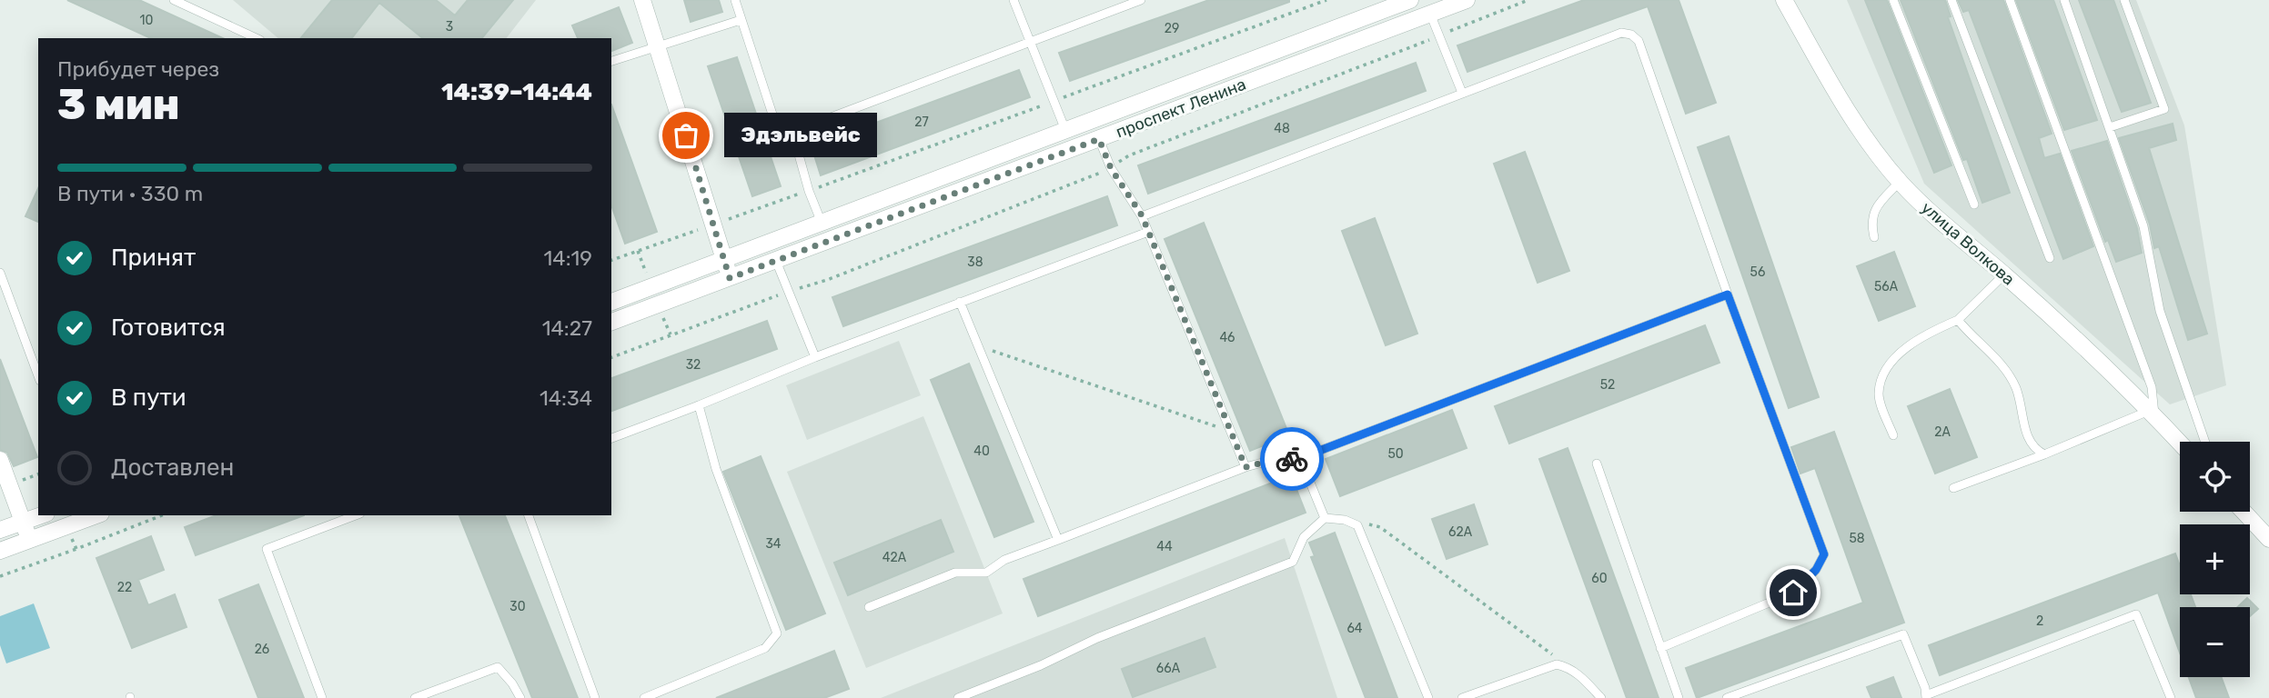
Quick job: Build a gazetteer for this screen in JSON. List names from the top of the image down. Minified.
{"streets":{"street":["проспект Ленина","улица Волкова"]},"places":["Эдэльвейс"],"house_numbers":["10","3","29","27","48","38","56","56А","46","32","52","2А","40","50","62А","58","34","44","42А","60","22","30","2","64","26","66А"],"page":{"heading":["3 мин","Прибудет через","14:39–14:44"],"bubble":"Эдэльвейс","bar":"В пути · 330 m","list":[["Принят","14:19"],["Готовится","14:27"],["В пути","14:34"],"Доставлен"],"map_buttons":["+","−"]}}
